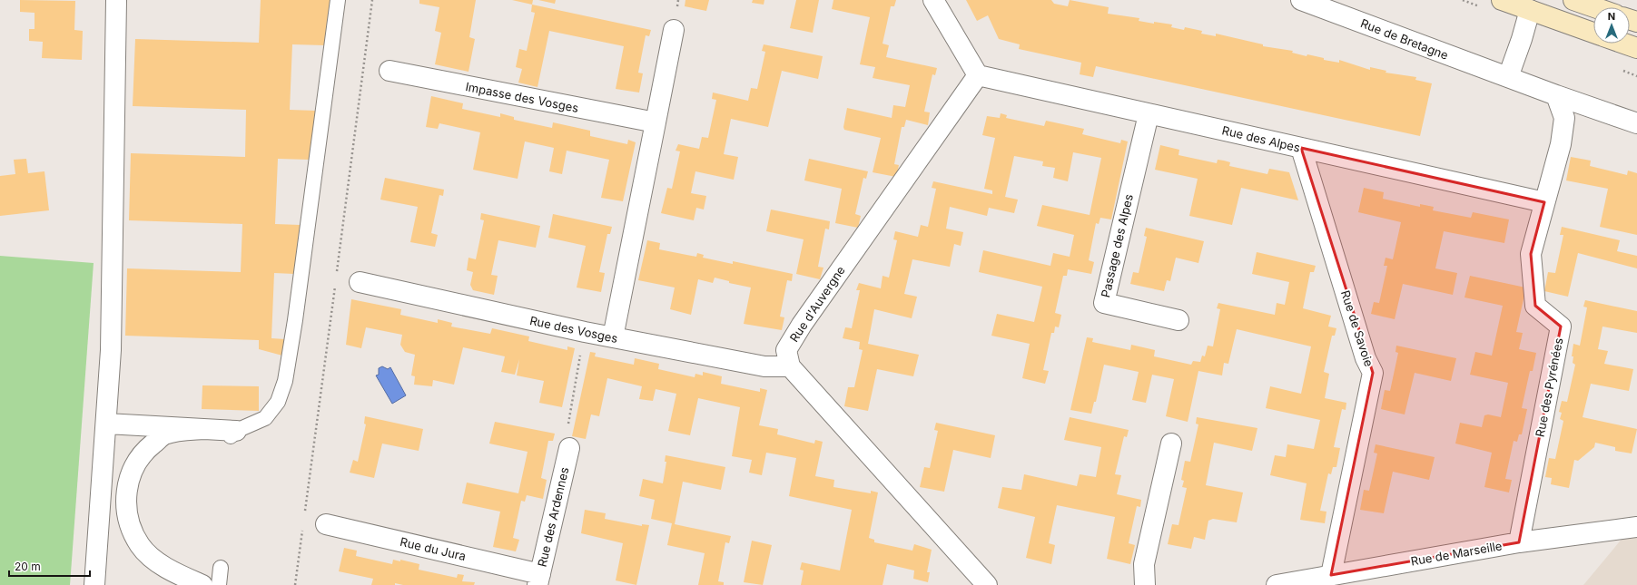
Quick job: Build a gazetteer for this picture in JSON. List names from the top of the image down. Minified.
{"streets":{"street":["Rue de Bretagne","Impasse des Vosges","Rue des Alpes","Passage des Alpes","Rue d'Auvergne","Rue de Savoie","Rue des Vosges","Rue des Pyrénées","Rue des Ardennes","Rue du Jura","Rue de Marseille"]},"crossings":[["Rue des Alpes","Passage des Alpes"],["Rue des Alpes","Rue d'Auvergne"],["Rue des Alpes","Rue de Savoie"],["Rue des Alpes","Rue des Pyrénées"],["Rue d'Auvergne","Rue des Vosges"],["Rue de Savoie","Rue de Marseille"],["Rue des Pyrénées","Rue de Marseille"],["Rue des Ardennes","Rue du Jura"]],"scale_bar":"20 m","north":"top"}
